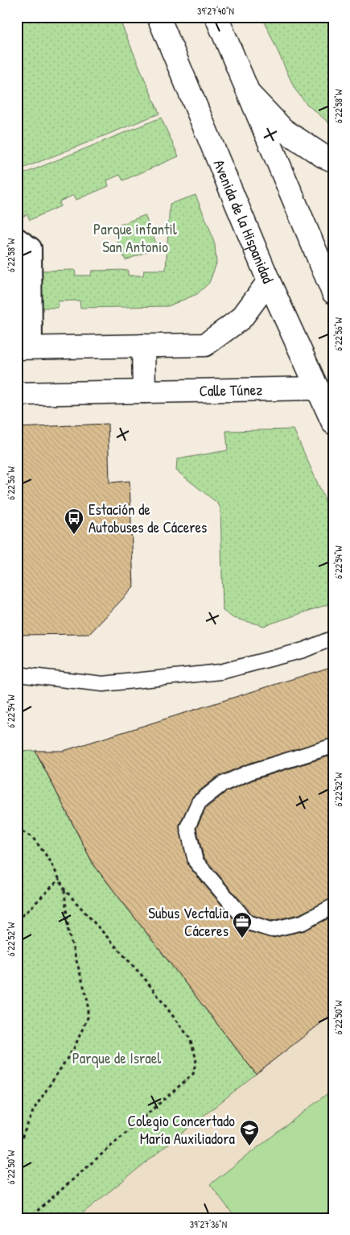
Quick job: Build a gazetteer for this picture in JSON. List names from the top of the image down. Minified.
{"streets":{"main road":["Avenida de la Hispanidad","Calle Túnez"]},"crossings":[["Avenida de la Hispanidad","Calle Túnez"]],"parks":["Parque infantil San Antonio","Parque de Israel"],"places":{"bus stop":["Estación de Autobuses de Cáceres"],"office":["Subus Vectalia Cáceres"],"school or university":["Colegio Concertado María Auxiliadora"]},"coordinates":["39°27'40\"N","6°22'58\"W","6°22'56\"W","6°22'54\"W","6°22'52\"W","6°22'50\"W","39°27'36\"N"]}
